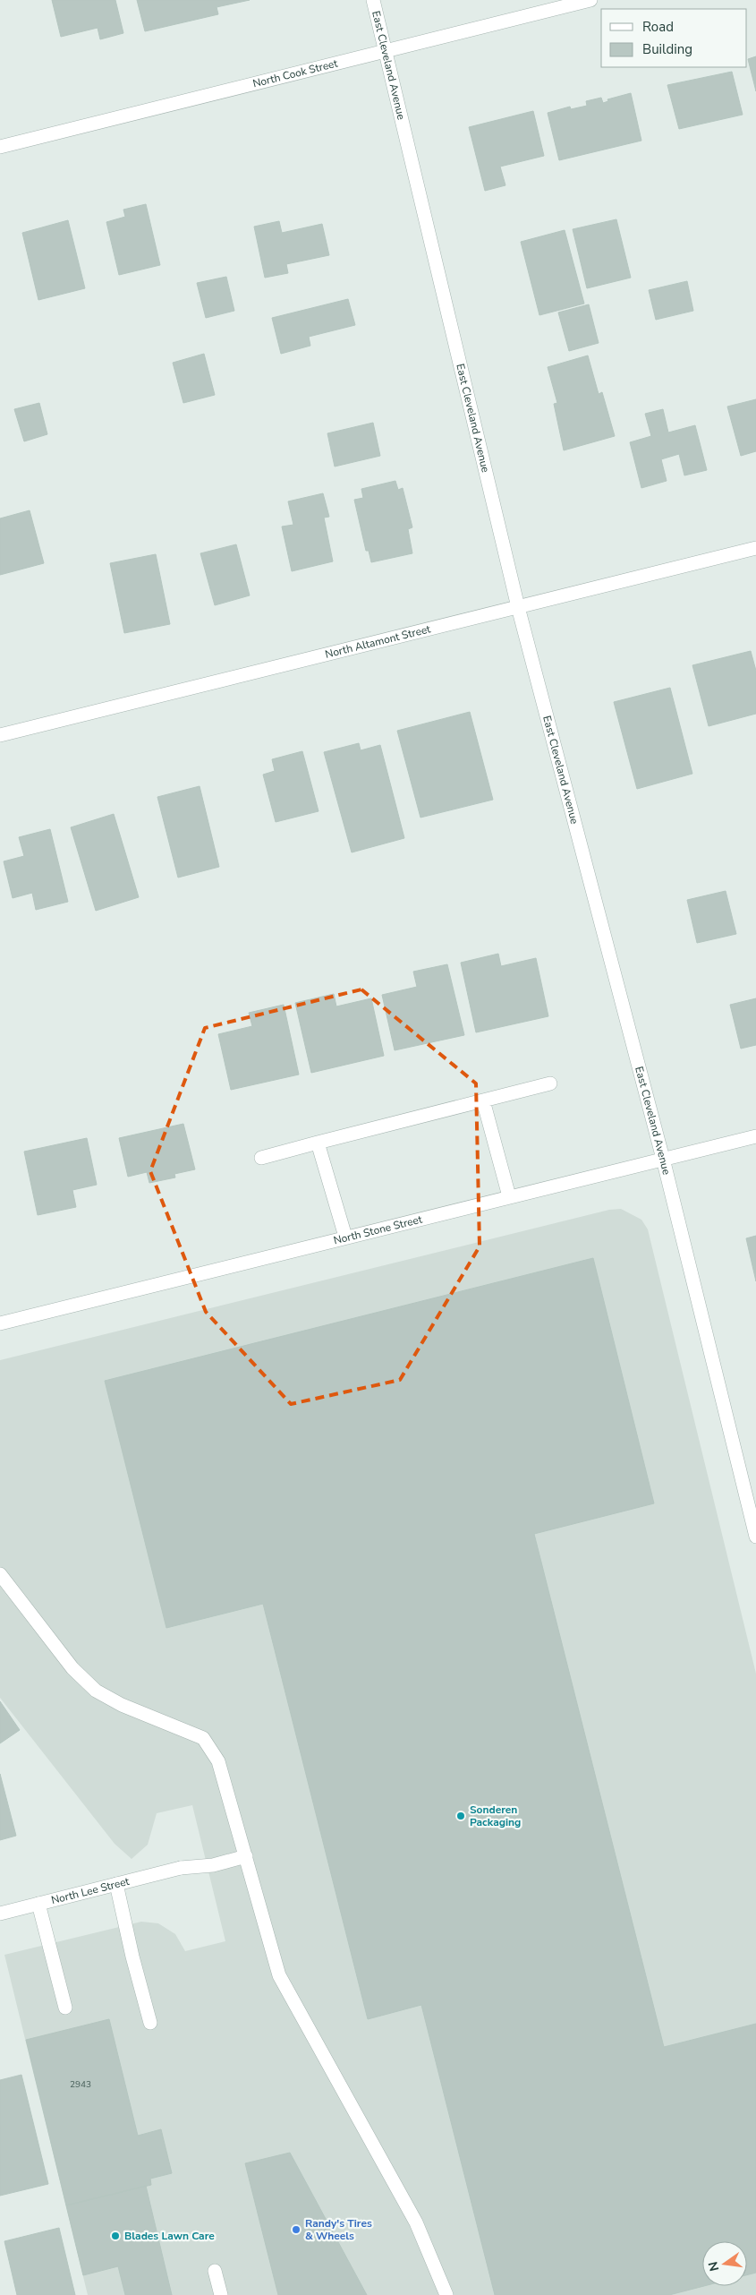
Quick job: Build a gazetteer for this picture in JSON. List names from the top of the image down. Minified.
{"streets":{"street":["East Cleveland Avenue","North Cook Street","North Altamont Street","North Stone Street","North Lee Street"]},"crossings":[["East Cleveland Avenue","North Cook Street"],["East Cleveland Avenue","North Altamont Street"],["East Cleveland Avenue","North Stone Street"]],"places":["Sonderen Packaging","Randy's Tires & Wheels","Blades Lawn Care"],"house_numbers":["2943"],"legend":["Road","Building"],"north":"left"}
